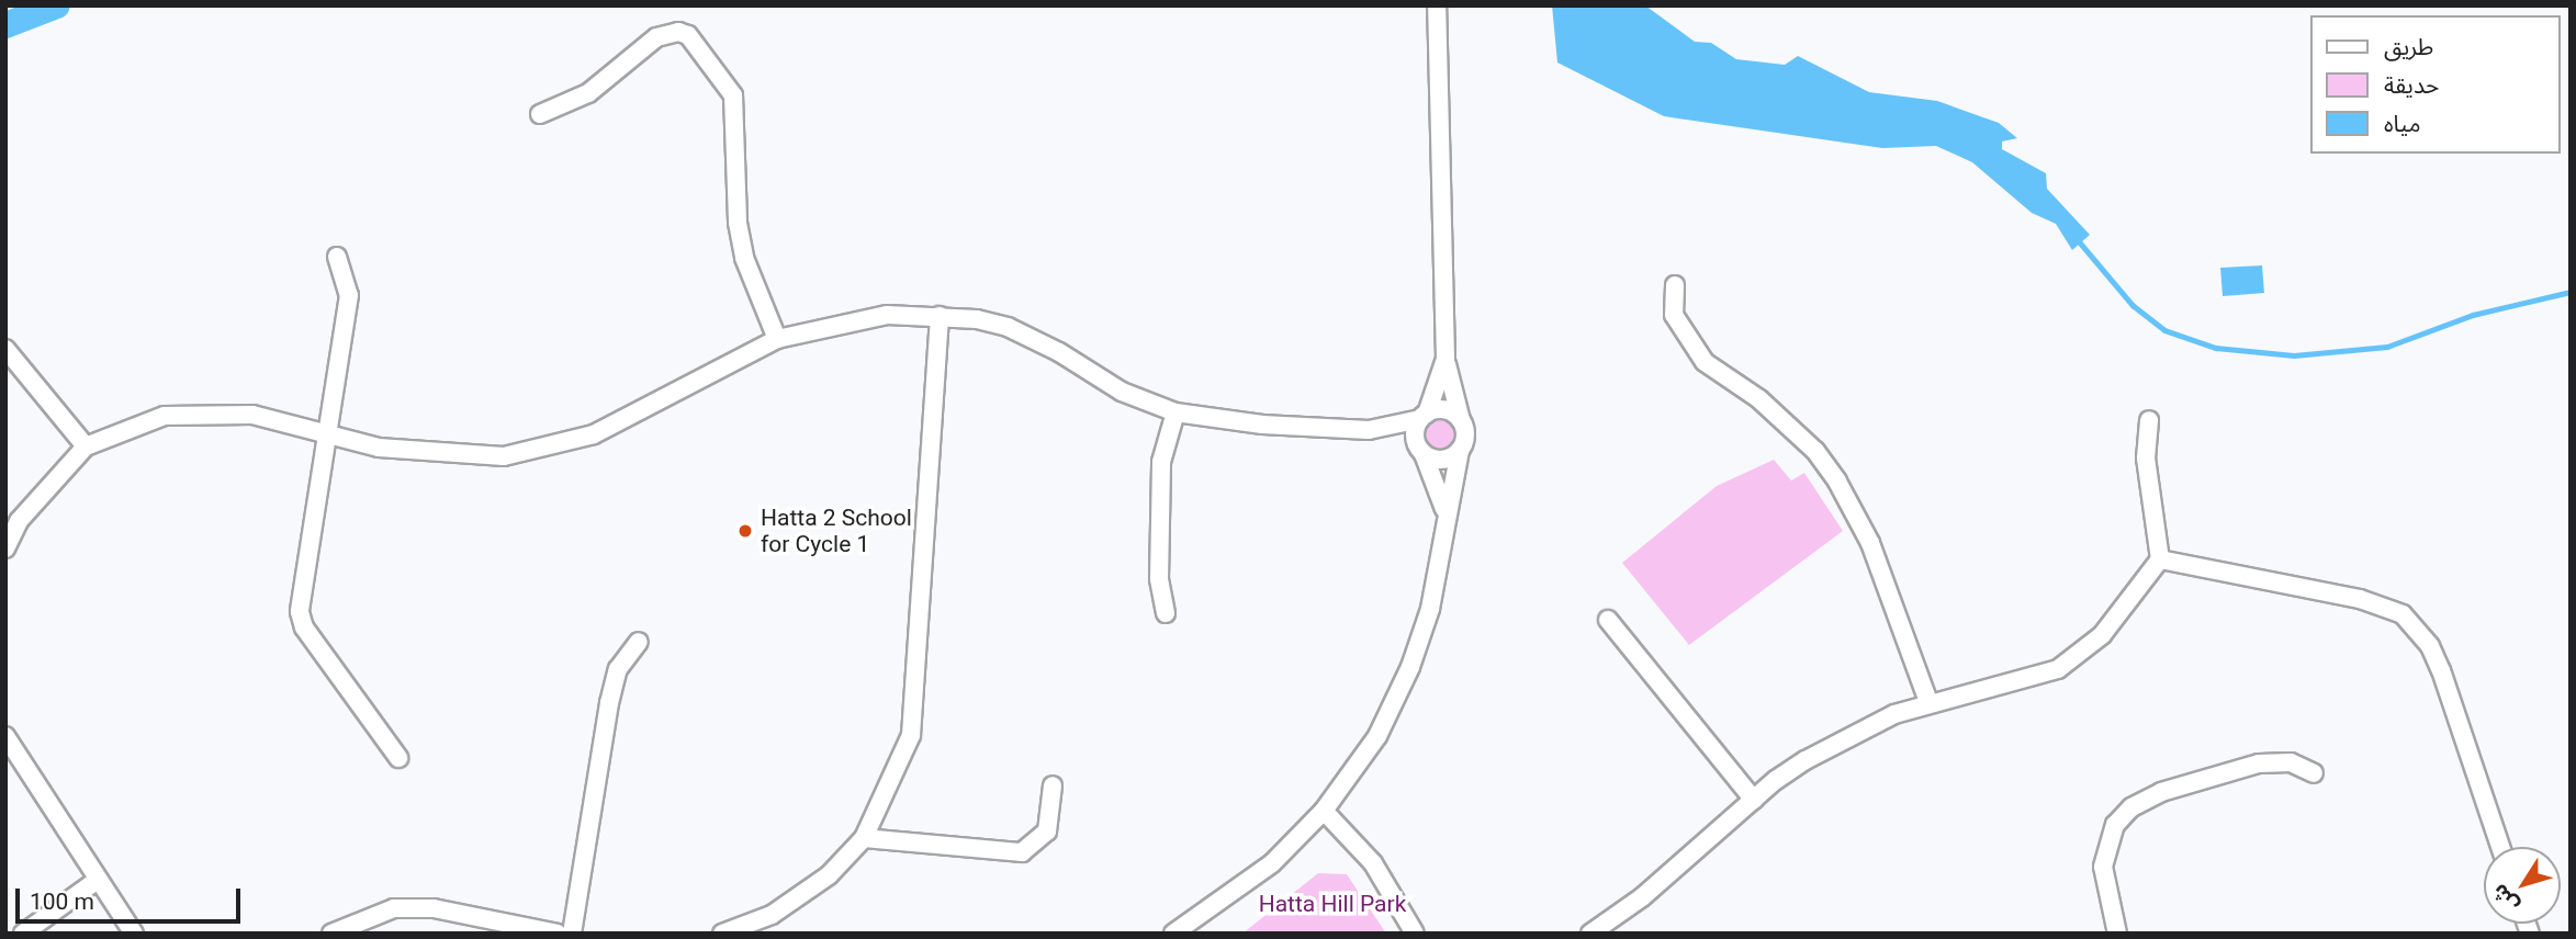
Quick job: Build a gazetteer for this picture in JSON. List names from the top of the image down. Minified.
{"parks":["Hatta Hill Park"],"places":["Hatta 2 School for Cycle 1"],"legend":["طريق","حديقة","مياه"],"scale_bar":"100 m","north":"bottom left"}
